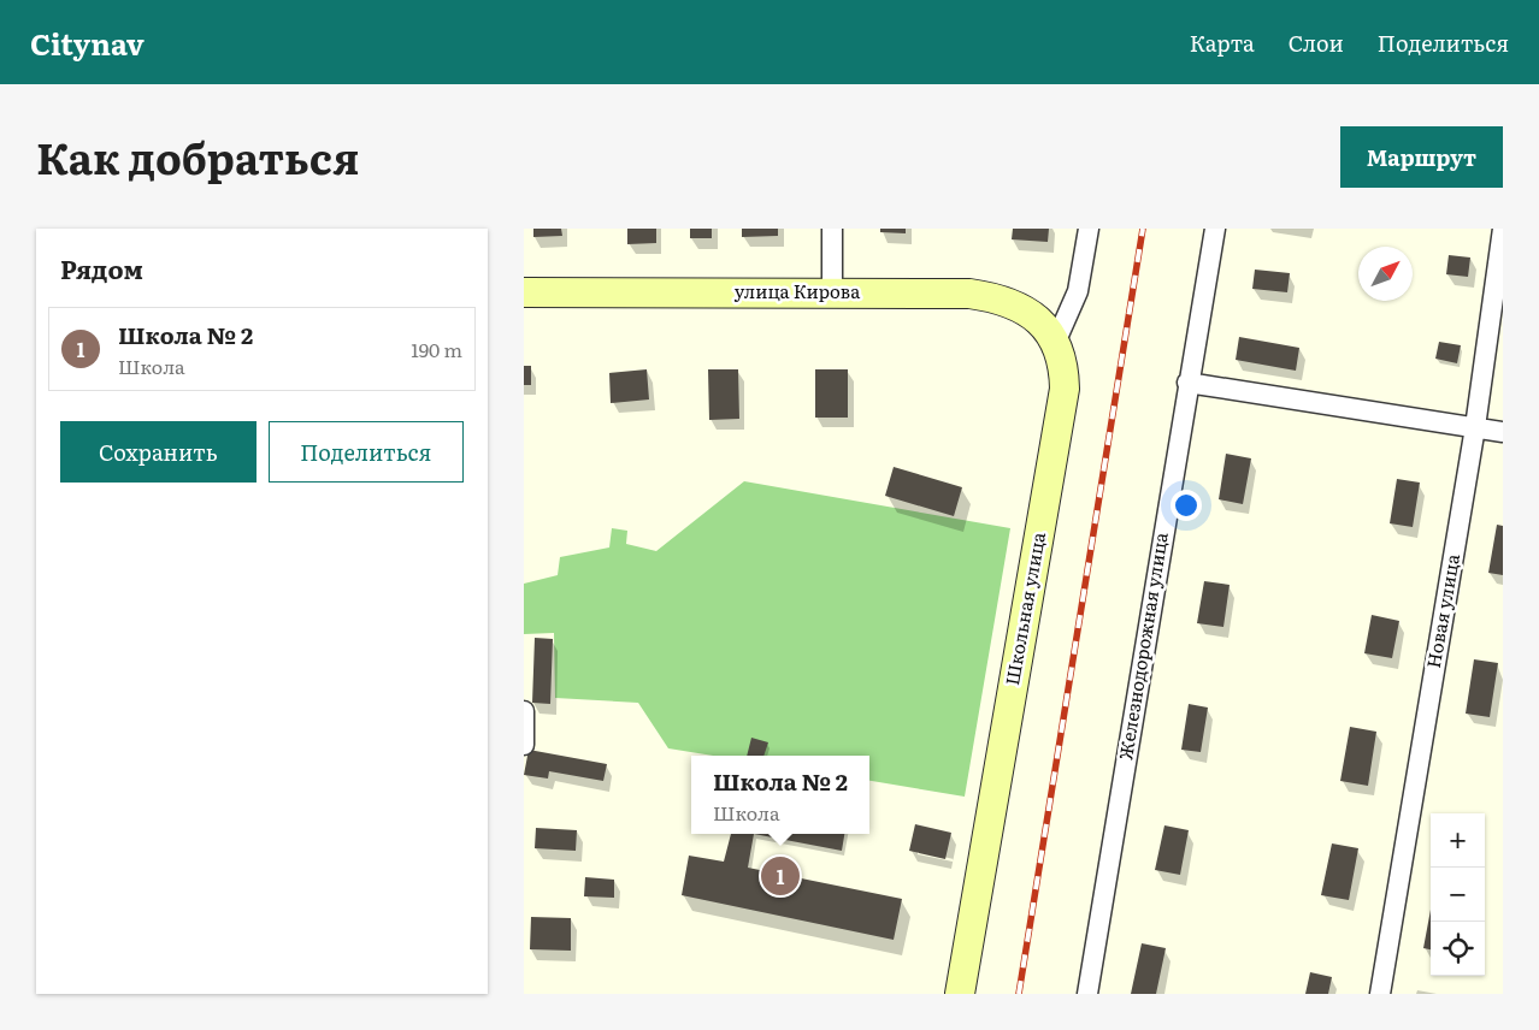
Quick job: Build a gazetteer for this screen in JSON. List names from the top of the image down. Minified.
{"streets":{"main road":["улица Кирова","Школьная улица"],"street":["Новая улица","Железнодорожная улица"]},"crossings":[["улица Кирова","Школьная улица"]],"north":"top right","page":{"header":"Citynav","nav":["Карта","Слои","Поделиться"],"title":"Как добраться","buttons":["Маршрут",["Сохранить","Поделиться"]],"heading":"Рядом","list":[{"mark":"1","name":"Школа № 2","note":"Школа","value":"190 m"}],"popup":["Школа № 2","Школа"],"map_buttons":["+","−"],"pins":"1"}}
